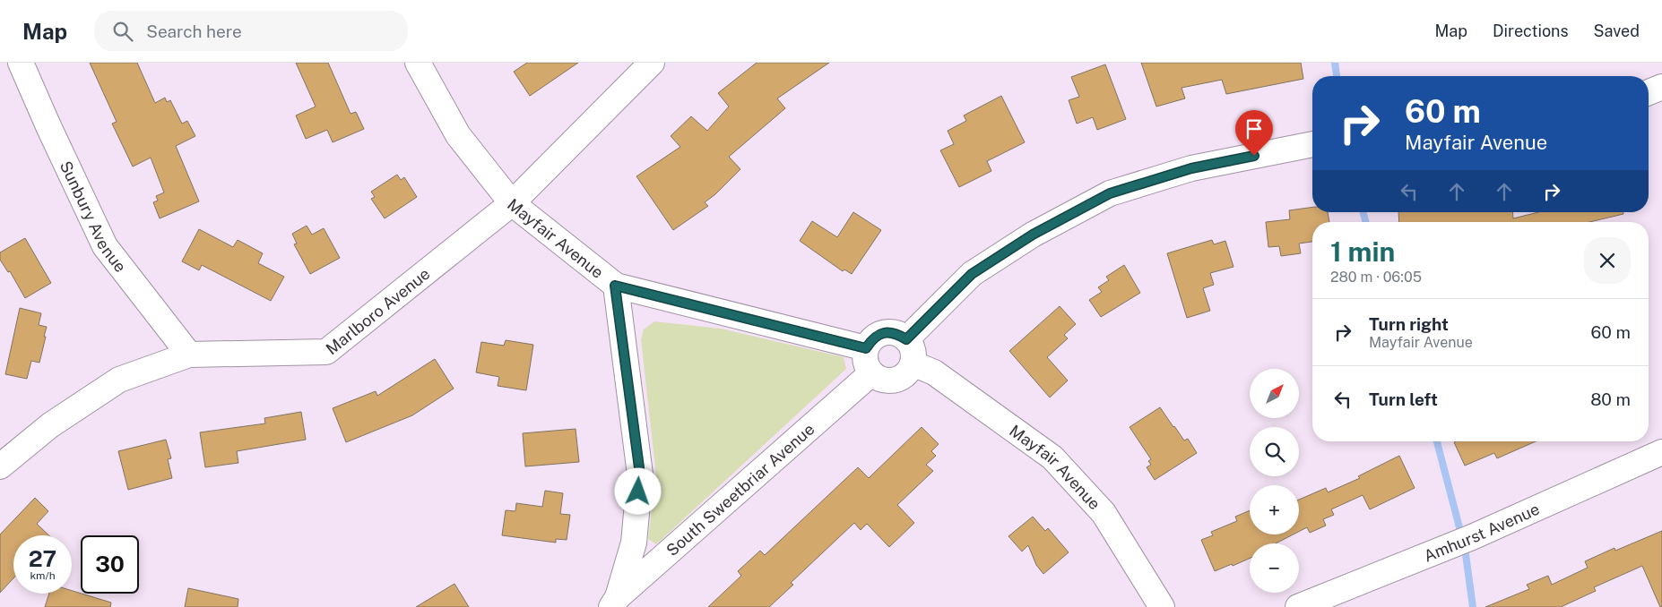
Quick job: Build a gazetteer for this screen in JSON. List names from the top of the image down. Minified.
{"streets":{"street":["Sunbury Avenue","Mayfair Avenue","Marlboro Avenue","South Sweetbriar Avenue","Amhurst Avenue"]},"crossings":[["Sunbury Avenue","Marlboro Avenue"],["Mayfair Avenue","Marlboro Avenue"],["Mayfair Avenue","South Sweetbriar Avenue"]],"north":"top right","page":{"header":"Map","search":"Search here","nav":["Map","Directions","Saved"],"turn":["60 m","Mayfair Avenue"],"heading":["1 min","280 m · 06:05"],"list":[{"name":"Turn right","note":"Mayfair Avenue","value":"60 m"},{"name":"Turn left","value":"80 m"}],"map_buttons":["+","−"],"speed":"27 km/h","limit":"30"}}
